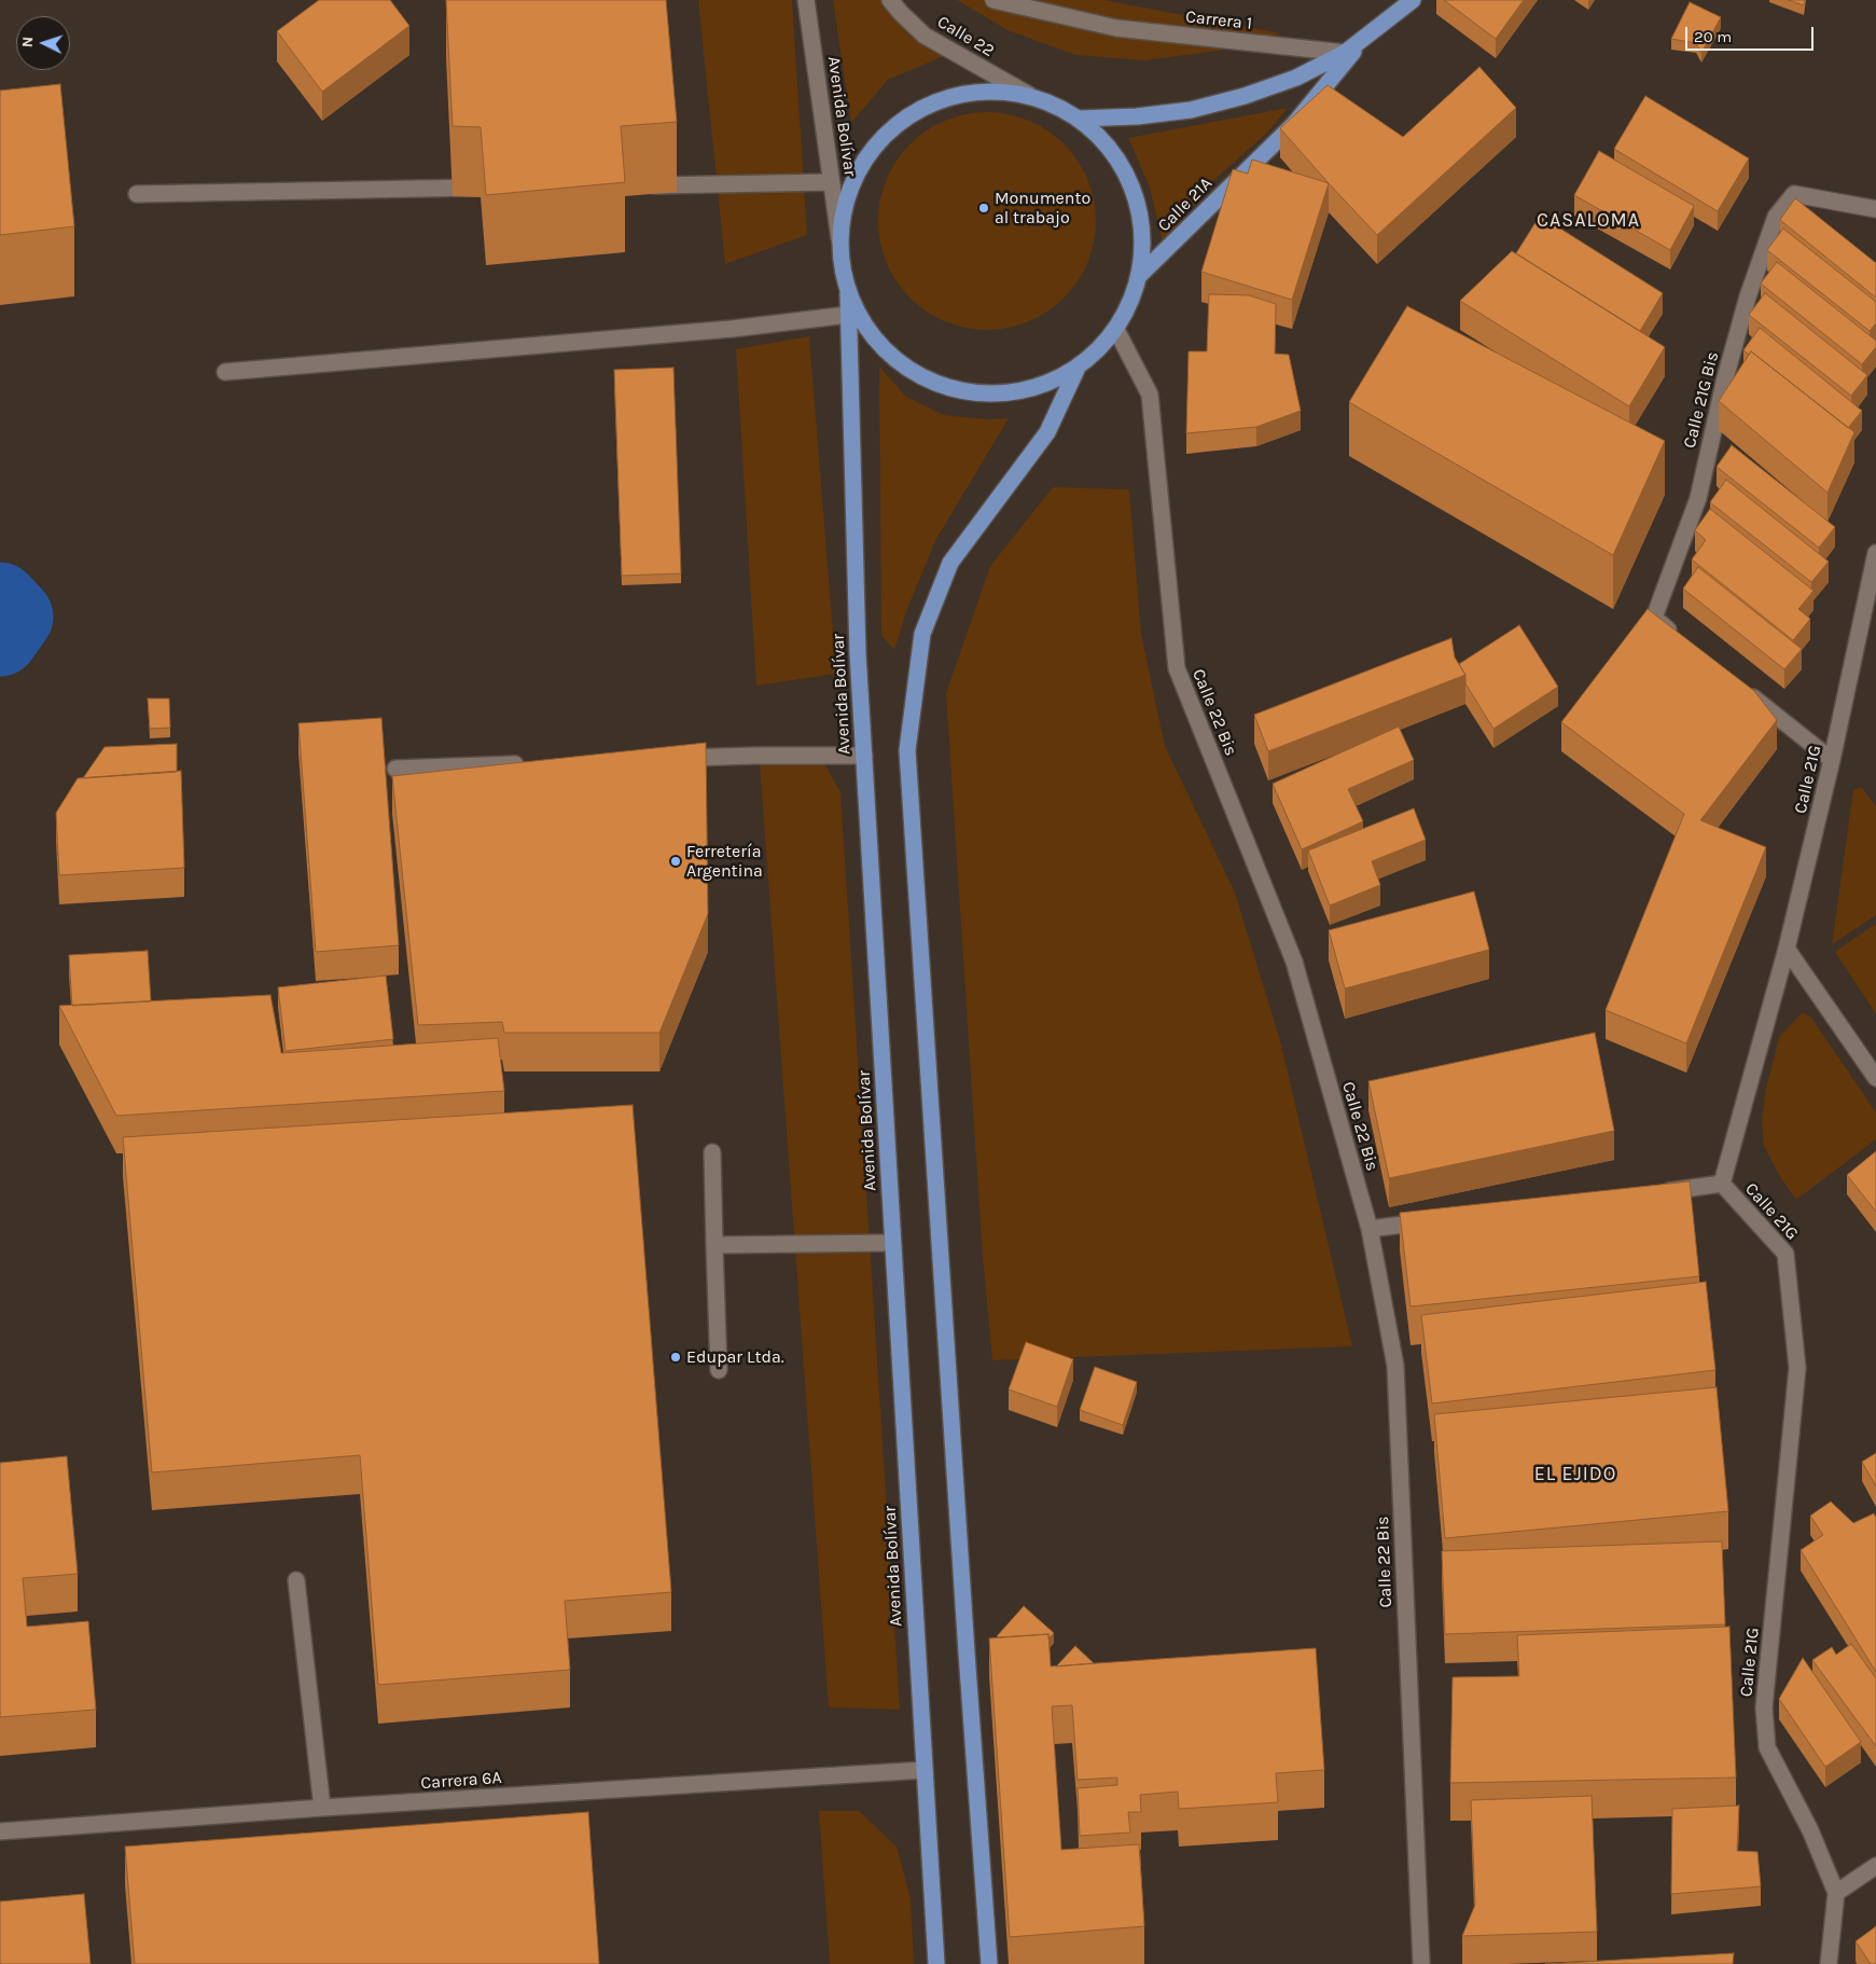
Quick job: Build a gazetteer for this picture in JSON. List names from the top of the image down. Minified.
{"streets":{"main road":["Avenida Bolívar","Calle 21A"],"street":["Carrera 1","Calle 22","Calle 21G Bis","Calle 22 Bis","Calle 21G","Carrera 6A"]},"crossings":[["Carrera 1","Calle 21A"],["Avenida Bolívar","Carrera 6A"]],"districts":["CASALOMA","EL EJIDO"],"places":["Monumento al trabajo","Ferretería Argentina","Edupar Ltda."],"scale_bar":"20 m","north":"left"}
